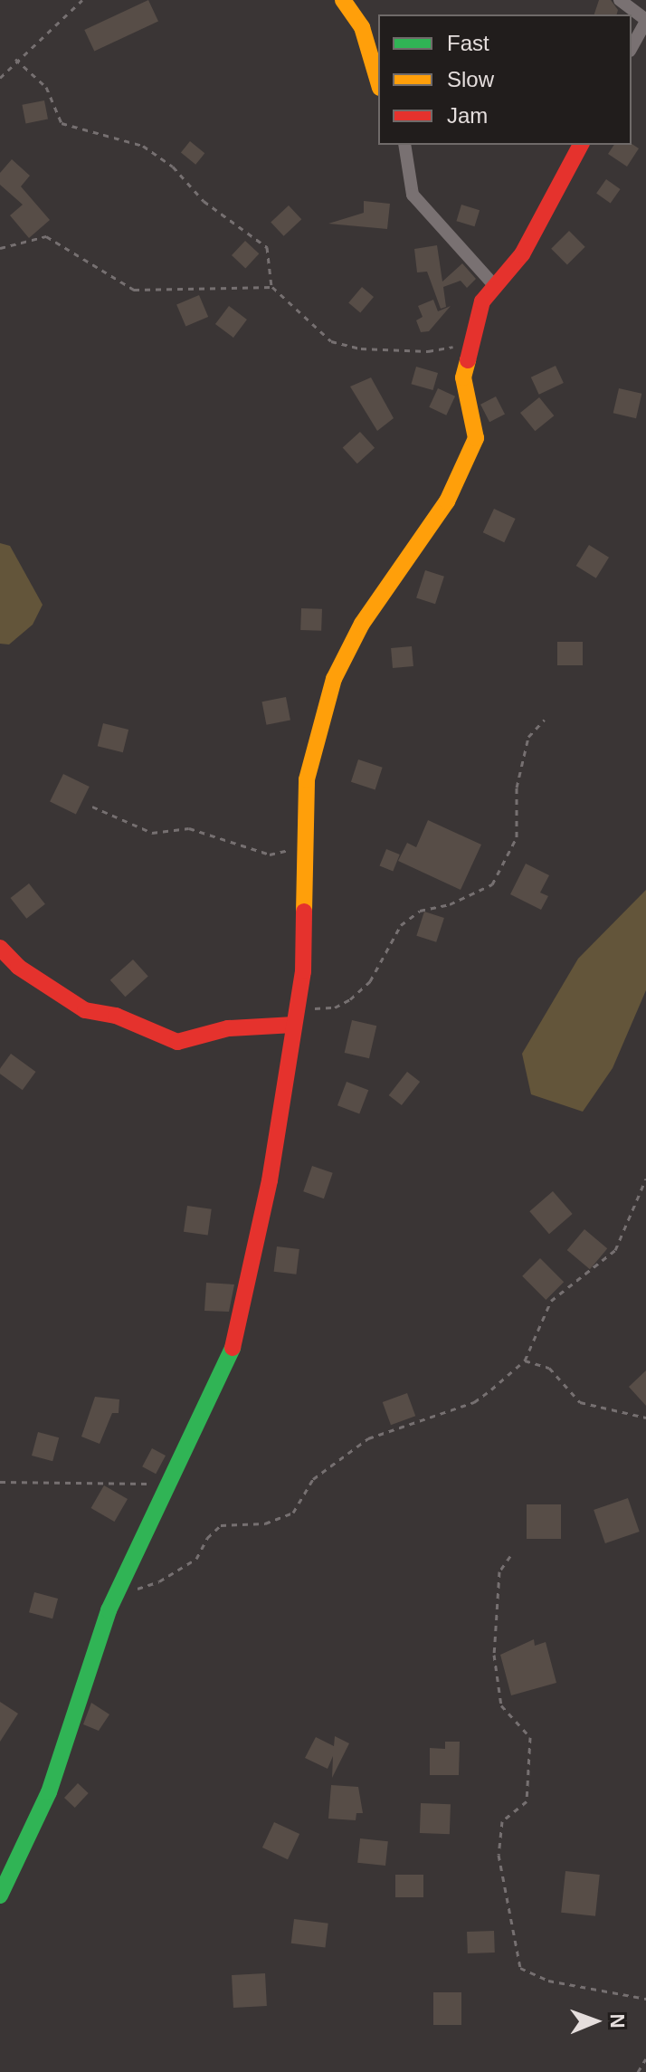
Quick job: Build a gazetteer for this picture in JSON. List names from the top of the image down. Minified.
{"legend":["Fast","Slow","Jam"],"north":"right"}
